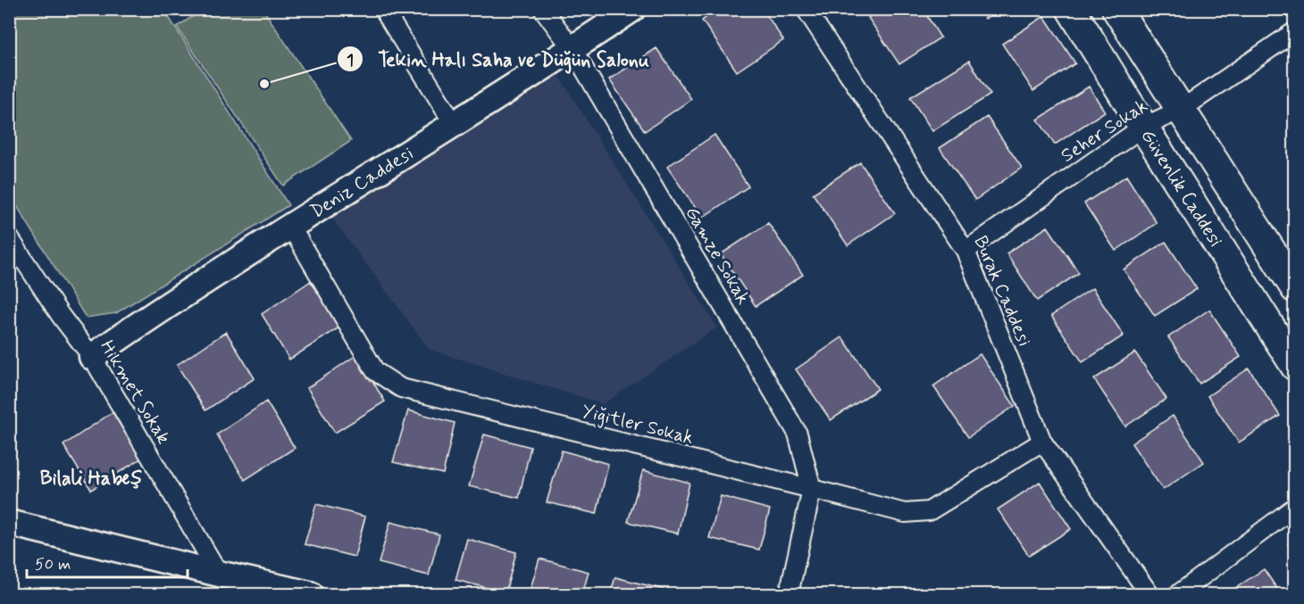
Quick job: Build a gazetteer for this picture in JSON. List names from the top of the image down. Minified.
{"streets":{"main road":["Güvenlik Caddesi"],"street":["Seher Sokak","Deniz Caddesi","Gamze Sokak","Burak Caddesi","Hikmet Sokak","Yiğitler Sokak"]},"crossings":[["Seher Sokak","Güvenlik Caddesi"],["Seher Sokak","Burak Caddesi"],["Deniz Caddesi","Gamze Sokak"],["Deniz Caddesi","Hikmet Sokak"],["Deniz Caddesi","Yiğitler Sokak"],["Gamze Sokak","Yiğitler Sokak"],["Burak Caddesi","Yiğitler Sokak"]],"districts":["Bilali Habeş"],"places":["Tekin Halı Saha ve Düğün Salonu"],"scale_bar":"50 m"}
